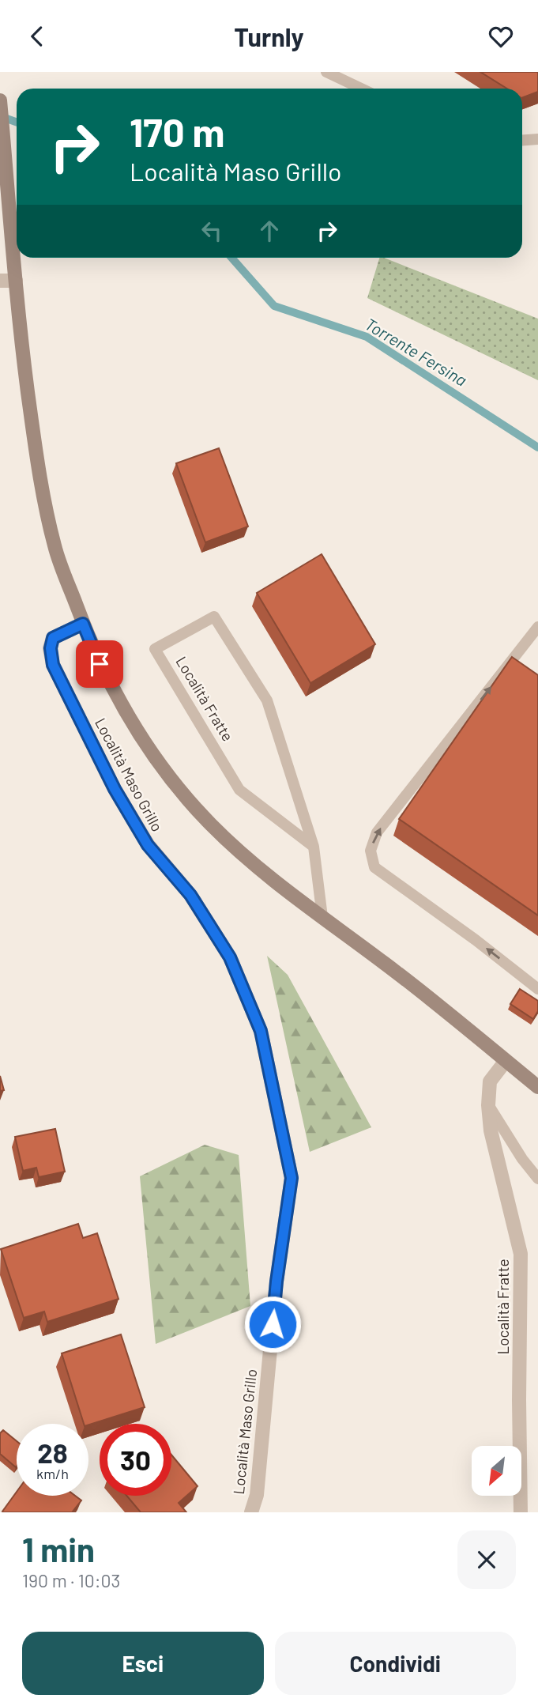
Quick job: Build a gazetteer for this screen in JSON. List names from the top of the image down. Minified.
{"streets":{"street":["Località Fratte","Località Maso Grillo"]},"water":["Torrente Fersina"],"north":"bottom left","page":{"header":"Turnly","turn":["170 m","Località Maso Grillo"],"speed":"28 km/h","limit":"30","heading":["1 min","190 m · 10:03"],"buttons":["Esci","Condividi"]}}
